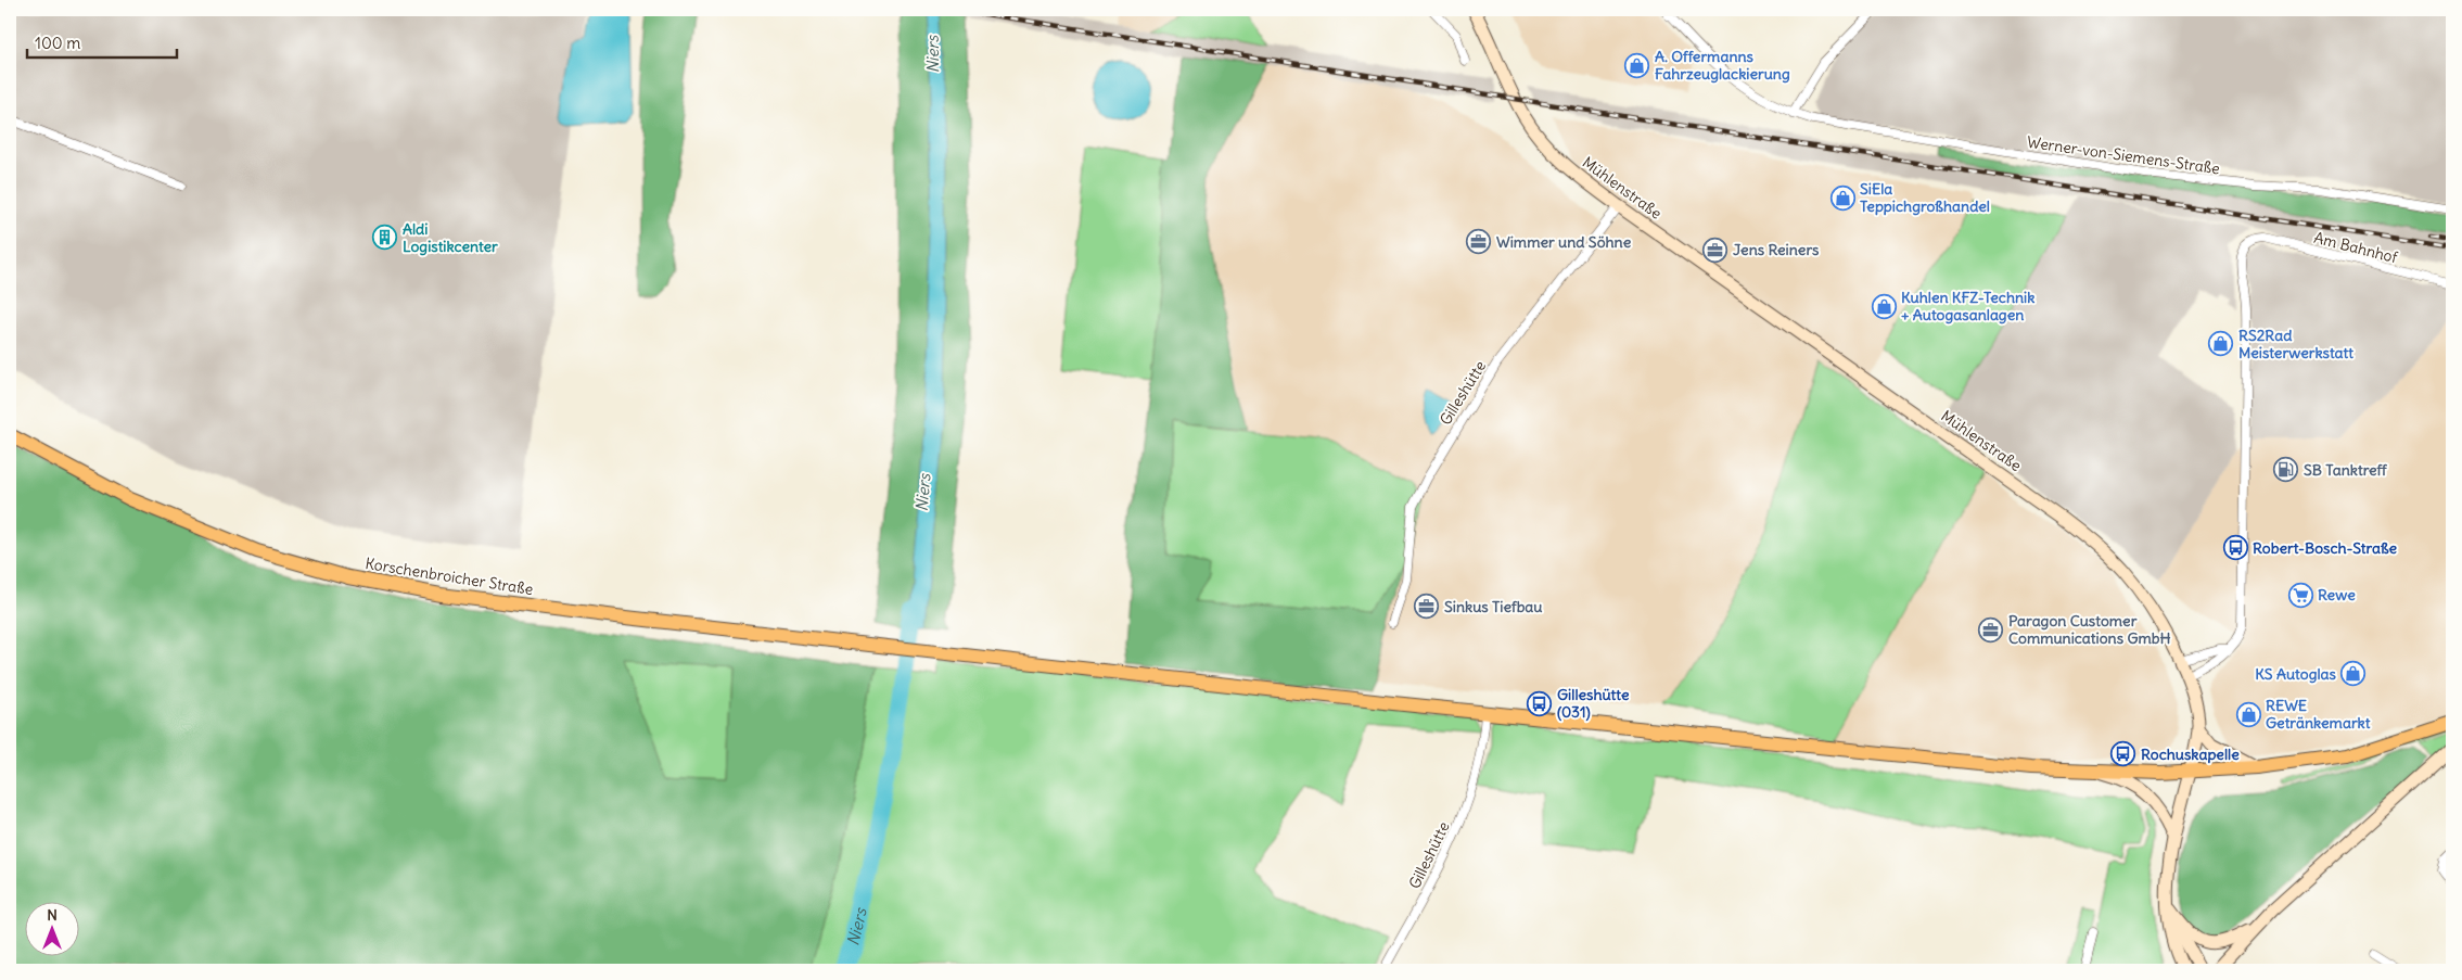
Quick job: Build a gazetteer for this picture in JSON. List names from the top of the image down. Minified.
{"streets":{"main road":["Korschenbroicher Straße"],"street":["Werner-von-Siemens-Straße","Mühlenstraße","Am Bahnhof","Gilleshütte"]},"crossings":[["Mühlenstraße","Gilleshütte"],["Mühlenstraße","Korschenbroicher Straße"],["Gilleshütte","Korschenbroicher Straße"]],"water":["Niers"],"places":{"shop":["A. Offermanns Fahrzeuglackierung","SiEla Teppichgroßhandel","Kuhlen KFZ-Technik + Autogasanlagen","RS2Rad Meisterwerkstatt","KS Autoglas","REWE Getränkemarkt"],"building":["Aldi Logistikcenter"],"office":["Wimmer und Söhne","Jens Reiners","Sinkus Tiefbau","Paragon Customer Communications GmbH"],"fuel station":["SB Tanktreff"],"bus stop":["Robert-Bosch-Straße","Gilleshütte (031)","Rochuskapelle"],"supermarket":["Rewe"]},"scale_bar":"100 m","north":"top"}
